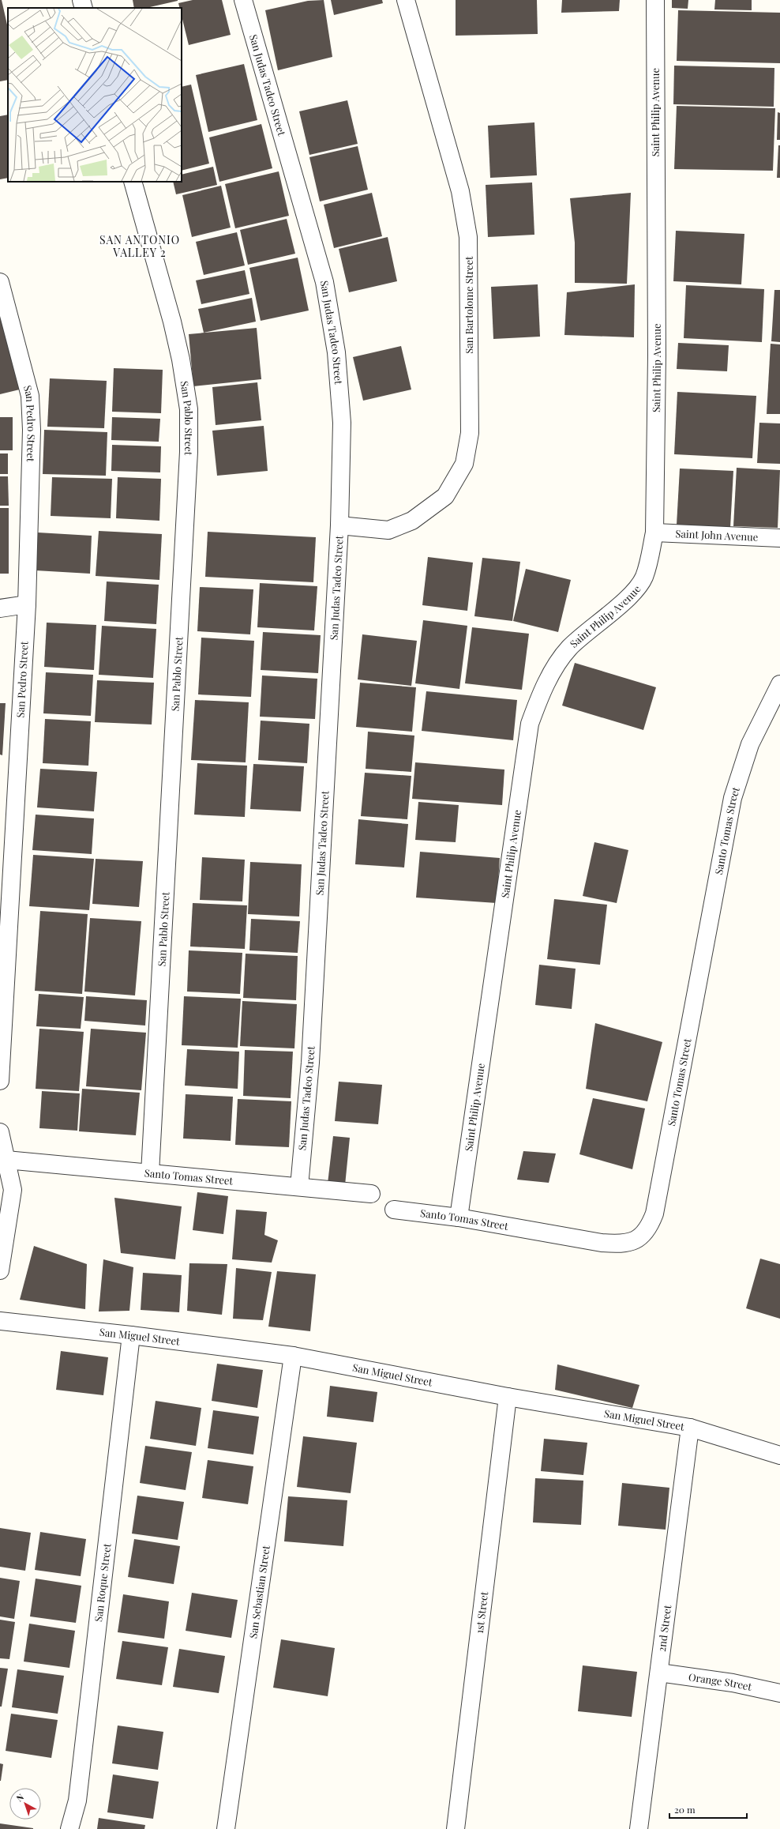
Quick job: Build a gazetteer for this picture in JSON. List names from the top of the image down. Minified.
{"streets":{"street":["San Judas Tadeo Street","Saint Philip Avenue","San Bartolome Street","San Pablo Street","San Pedro Street","Saint John Avenue","Santo Tomas Street","San Miguel Street","San Roque Street","San Sebastian Street","1st Street","2nd Street","Orange Street"]},"crossings":[["San Judas Tadeo Street","San Bartolome Street"],["San Judas Tadeo Street","Santo Tomas Street"],["Saint Philip Avenue","Saint John Avenue"],["Saint Philip Avenue","Santo Tomas Street"],["San Pablo Street","Santo Tomas Street"],["San Miguel Street","San Roque Street"],["San Miguel Street","San Sebastian Street"],["San Miguel Street","1st Street"],["San Miguel Street","2nd Street"],["2nd Street","Orange Street"]],"districts":["SAN ANTONIO VALLEY 2"],"scale_bar":"20 m","north":"top left"}
